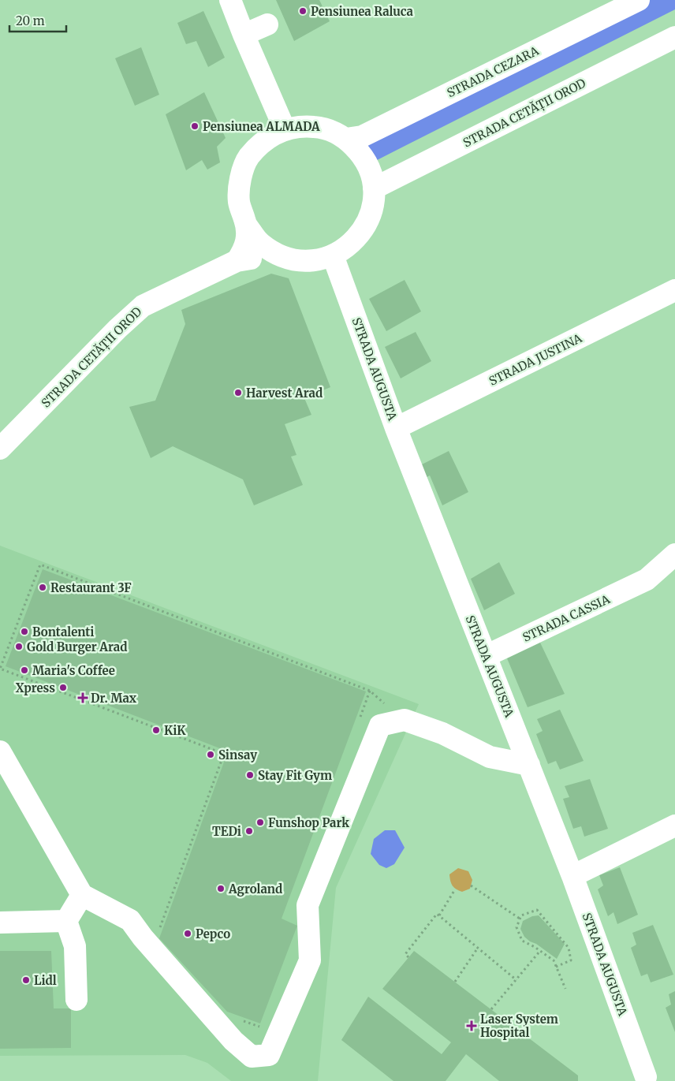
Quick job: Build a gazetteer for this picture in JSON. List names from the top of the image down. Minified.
{"streets":{"street":["STRADA CEZARA","STRADA CETĂȚII OROD","STRADA JUSTINA","STRADA AUGUSTA","STRADA CASSIA"]},"crossings":[["STRADA CEZARA","STRADA CETĂȚII OROD"],["STRADA CEZARA","STRADA AUGUSTA"],["STRADA CETĂȚII OROD","STRADA AUGUSTA"],["STRADA JUSTINA","STRADA AUGUSTA"],["STRADA AUGUSTA","STRADA CASSIA"]],"places":{"other":["Pensiunea Raluca","Pensiunea ALMADA","Harvest Arad","Restaurant 3F","Bontalenti","Gold Burger Arad","Maria's Coffee","Xpress","KiK","Sinsay","Stay Fit Gym","Funshop Park","TEDi","Agroland","Pepco","Lidl"],"health":["Dr. Max","Laser System Hospital"]},"scale_bar":"20 m"}
